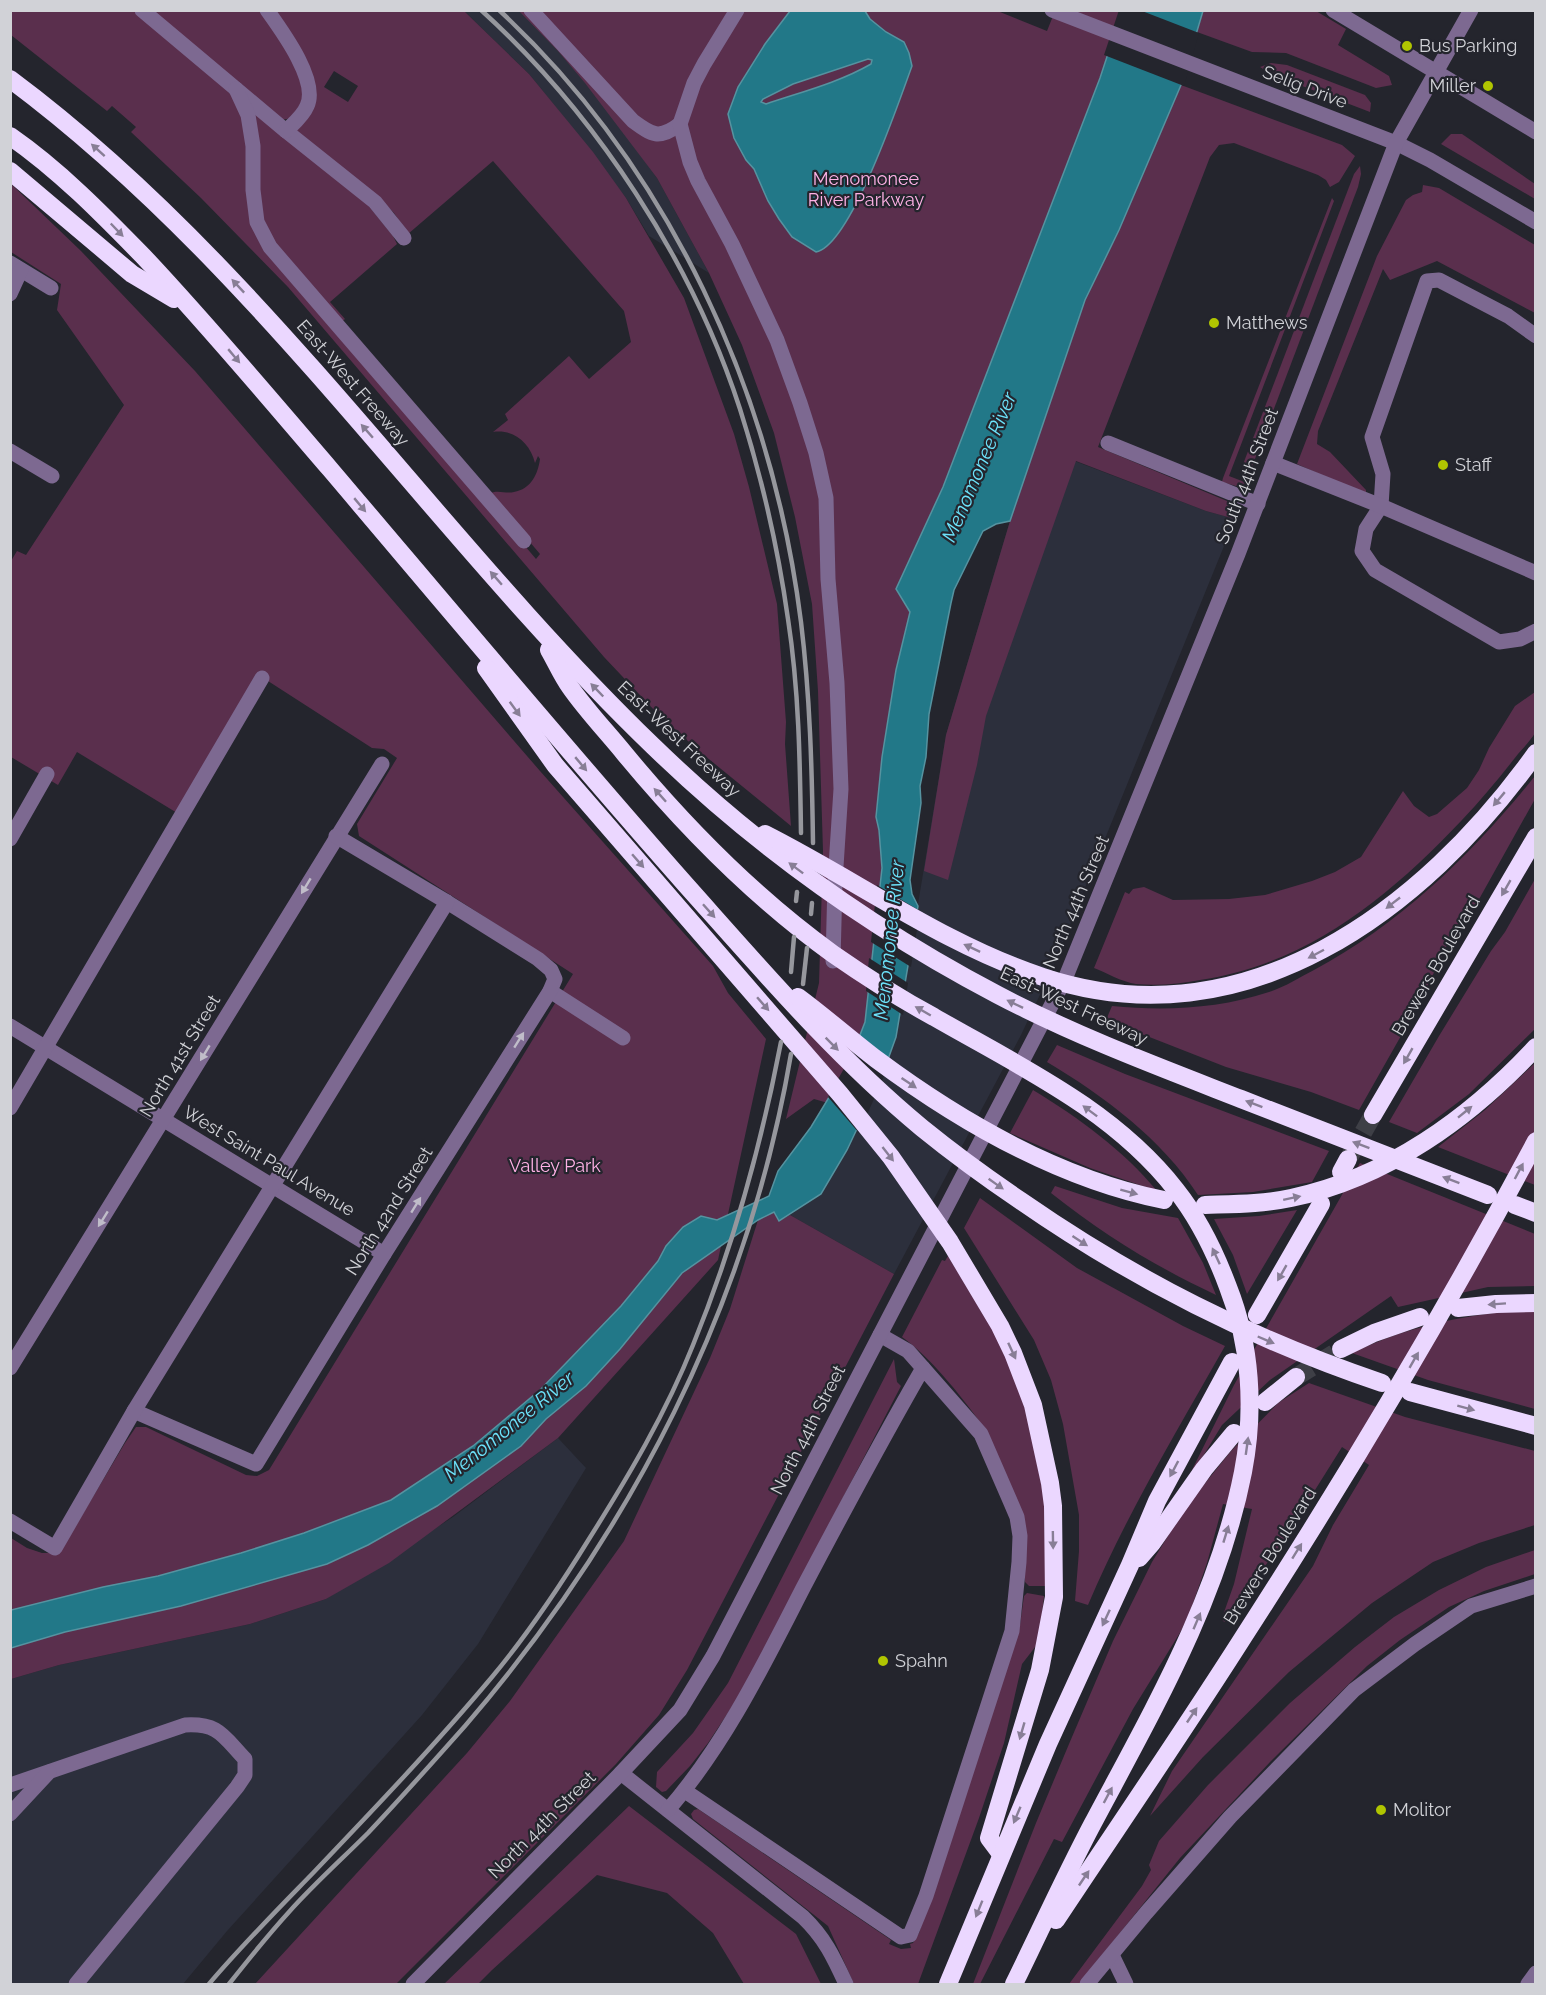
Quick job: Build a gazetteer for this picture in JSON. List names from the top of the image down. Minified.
{"streets":{"highway":["East-West Freeway","Brewers Boulevard"],"street":["Selig Drive","South 44th Street","North 44th Street","North 41st Street","West Saint Paul Avenue","North 42nd Street"]},"crossings":[["Selig Drive","South 44th Street"],["South 44th Street","North 44th Street"],["North 41st Street","West Saint Paul Avenue"],["West Saint Paul Avenue","North 42nd Street"]],"water":["Menomonee River"],"parks":["Menomonee River Parkway","Valley Park"],"places":["Bus Parking","Miller","Matthews","Staff","Spahn","Molitor"]}
